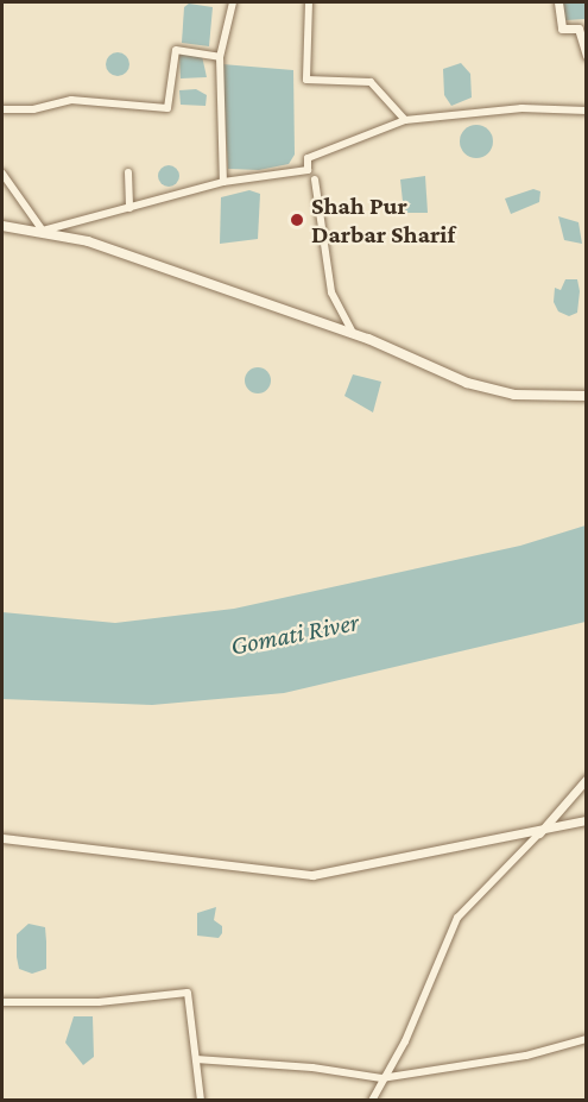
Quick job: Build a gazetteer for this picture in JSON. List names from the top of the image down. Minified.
{"water":["Gomati River"],"places":["Shah Pur Darbar Sharif"]}
